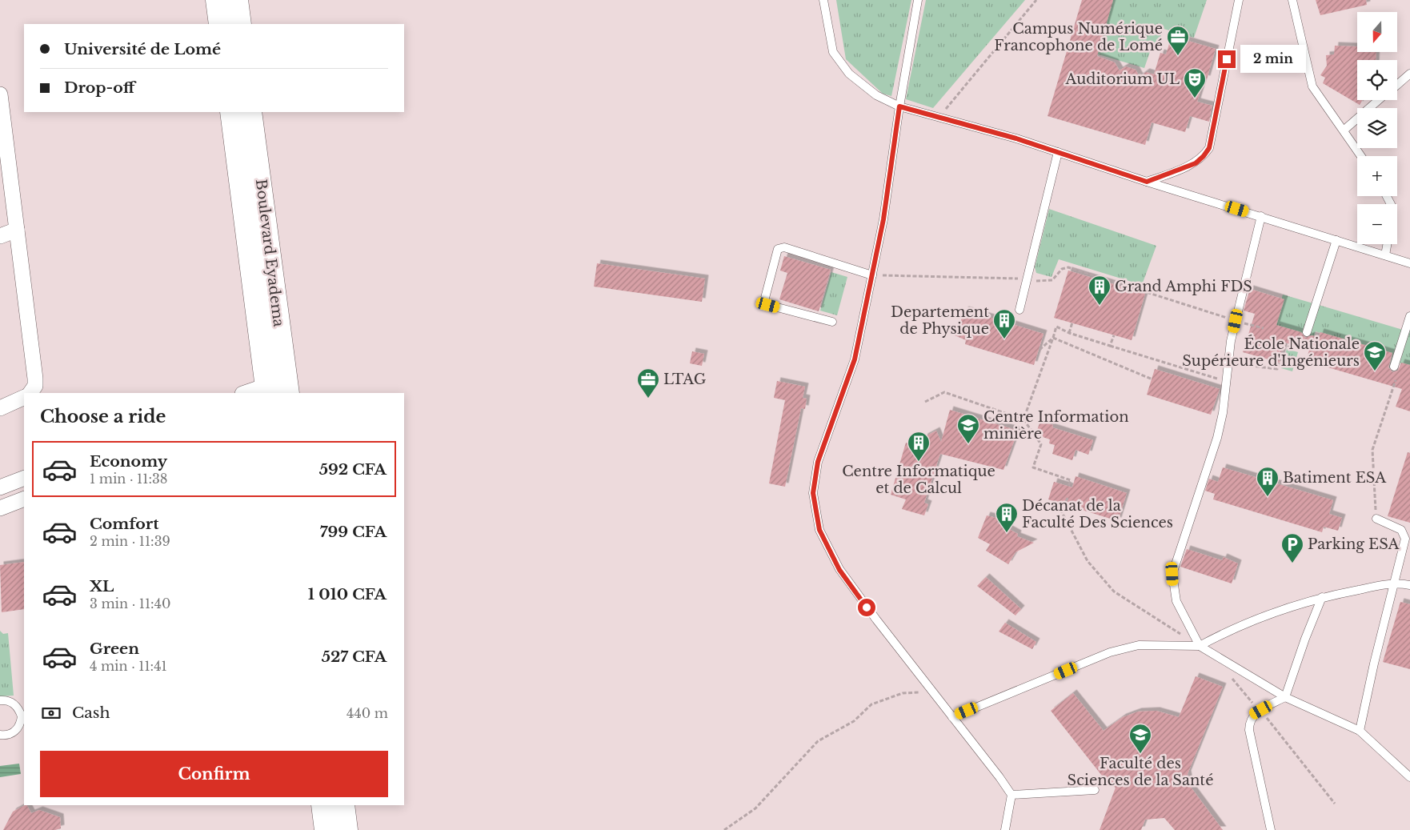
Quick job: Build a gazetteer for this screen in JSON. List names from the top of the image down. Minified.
{"streets":{"highway":["Boulevard Eyadema"]},"places":{"office":["Campus Numérique Francophone de Lomé","LTAG"],"theatre":["Auditorium UL"],"building":["Grand Amphi FDS","Departement de Physique","Centre Informatique et de Calcul","Batiment ESA","Décanat de la Faculté Des Sciences"],"school or university":["École Nationale Supérieure d'Ingénieurs","Centre Information minière","Faculté des Sciences de la Santé"],"parking":["Parking ESA"]},"north":"bottom","page":{"map_buttons":["+","−"],"banner":["Université de Lomé","Drop-off"],"bubble":"2 min","heading":"Choose a ride","list":[{"name":"Economy","note":"1 min · 11:38","value":"592 CFA"},{"name":"Comfort","note":"2 min · 11:39","value":"799 CFA"},{"name":"XL","note":"3 min · 11:40","value":"1 010 CFA"},{"name":"Green","note":"4 min · 11:41","value":"527 CFA"}],"pay":["Cash","440 m"],"buttons":"Confirm"}}
